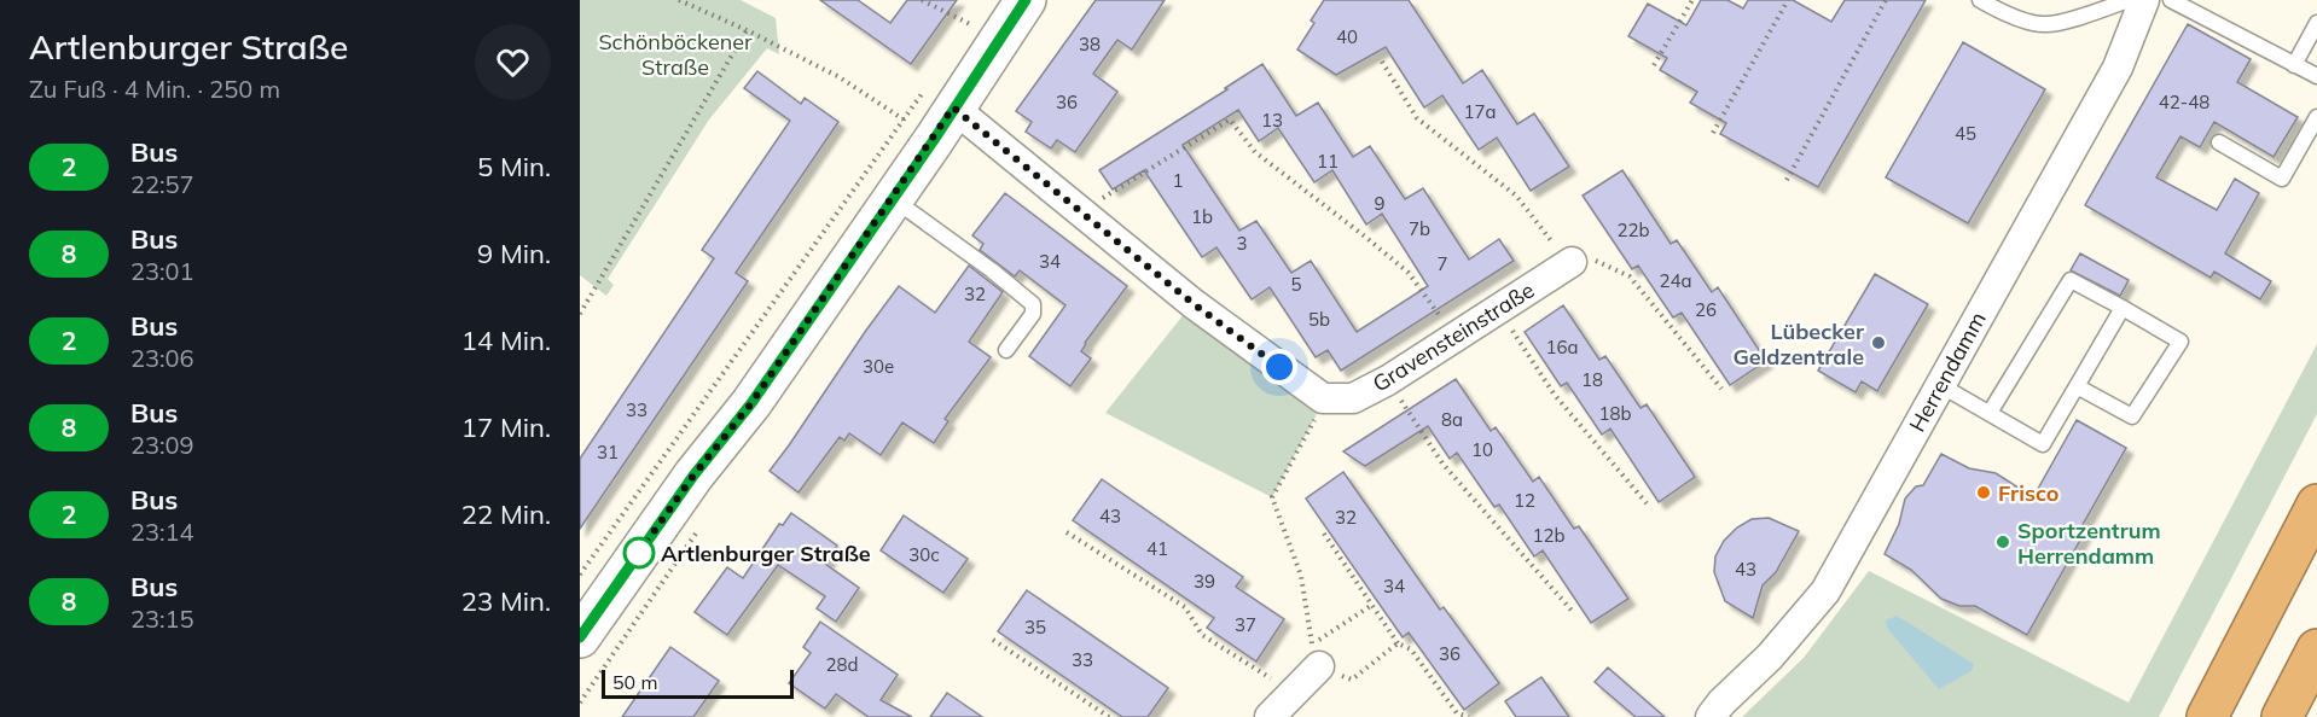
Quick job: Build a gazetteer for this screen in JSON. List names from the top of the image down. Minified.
{"streets":{"street":["Gravensteinstraße","Herrendamm"]},"parks":["Schönböckener Straße"],"places":["Lübecker Geldzentrale","Frisco","Sportzentrum Herrendamm","Artlenburger Straße"],"lines":["bus line 2"],"house_numbers":["40","38","36","42-48","17a","13","45","11","1","9","1b","7b","22b","3","34","7","24a","5","32","26","5b","16a","30e","18","33","18b","8a","10","31","12","43","32","12b","41","30c","43","39","34","37","35","36","33","28d"],"scale_bar":"50 m","page":{"heading":["Artlenburger Straße","Zu Fuß · 4 Min. · 250 m"],"list":[{"mark":"2","name":"Bus","note":"22:57","value":"5 Min."},{"mark":"8","name":"Bus","note":"23:01","value":"9 Min."},{"mark":"2","name":"Bus","note":"23:06","value":"14 Min."},{"mark":"8","name":"Bus","note":"23:09","value":"17 Min."},{"mark":"2","name":"Bus","note":"23:14","value":"22 Min."},{"mark":"8","name":"Bus","note":"23:15","value":"23 Min."}],"scale":"50 m"}}
